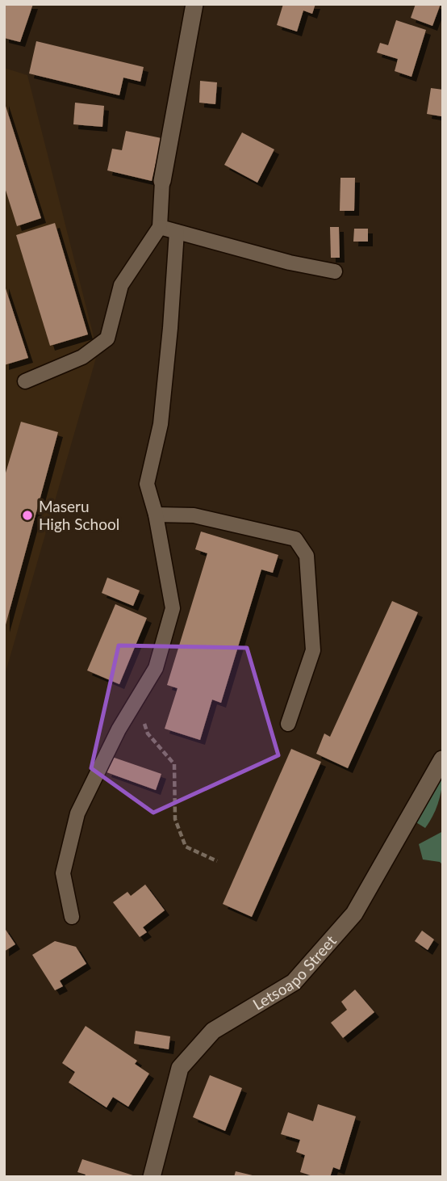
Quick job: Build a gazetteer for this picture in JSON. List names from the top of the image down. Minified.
{"streets":{"street":["Letsoapo Street"]},"places":["Maseru High School"]}
